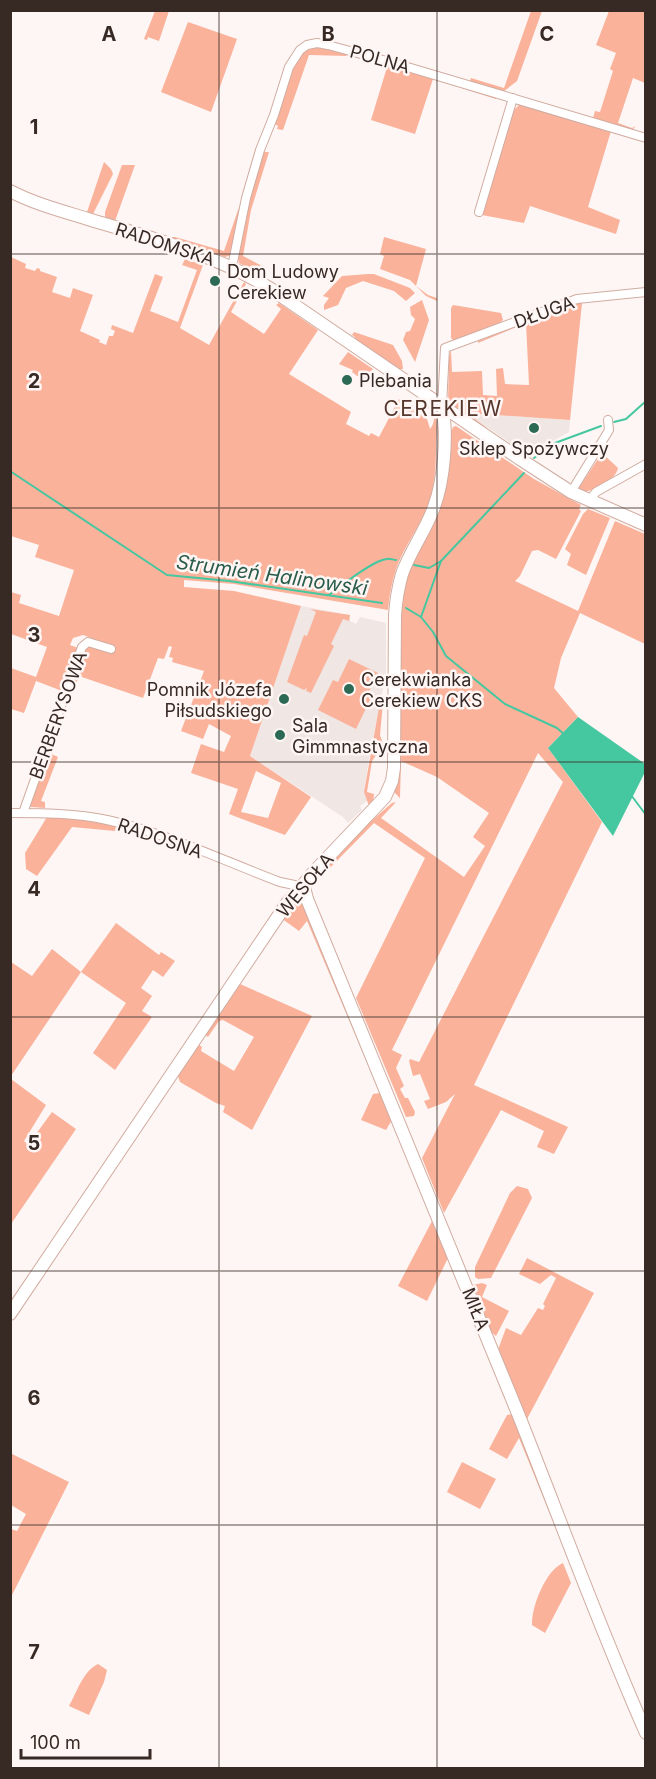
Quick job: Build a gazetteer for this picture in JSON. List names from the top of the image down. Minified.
{"streets":{"street":["POLNA","RADOMSKA","DŁUGA","BERBERYSOWA","RADOSNA","WESOŁA","MIŁA"]},"crossings":[["POLNA","RADOMSKA"],["RADOMSKA","DŁUGA"],["RADOMSKA","WESOŁA"],["DŁUGA","WESOŁA"],["BERBERYSOWA","RADOSNA"],["RADOSNA","WESOŁA"],["RADOSNA","MIŁA"],["WESOŁA","MIŁA"]],"districts":["CEREKIEW"],"water":["Strumień Halinowski"],"places":["Dom Ludowy Cerekiew","Plebania","Sklep Spożywczy","Cerekwianka Cerekiew CKS","Pomnik Józefa Piłsudskiego","Sala Gimmnastyczna"],"scale_bar":"100 m","grid":{"columns":["A","B","C"],"rows":["1","2","3","4","5","6","7"]}}
